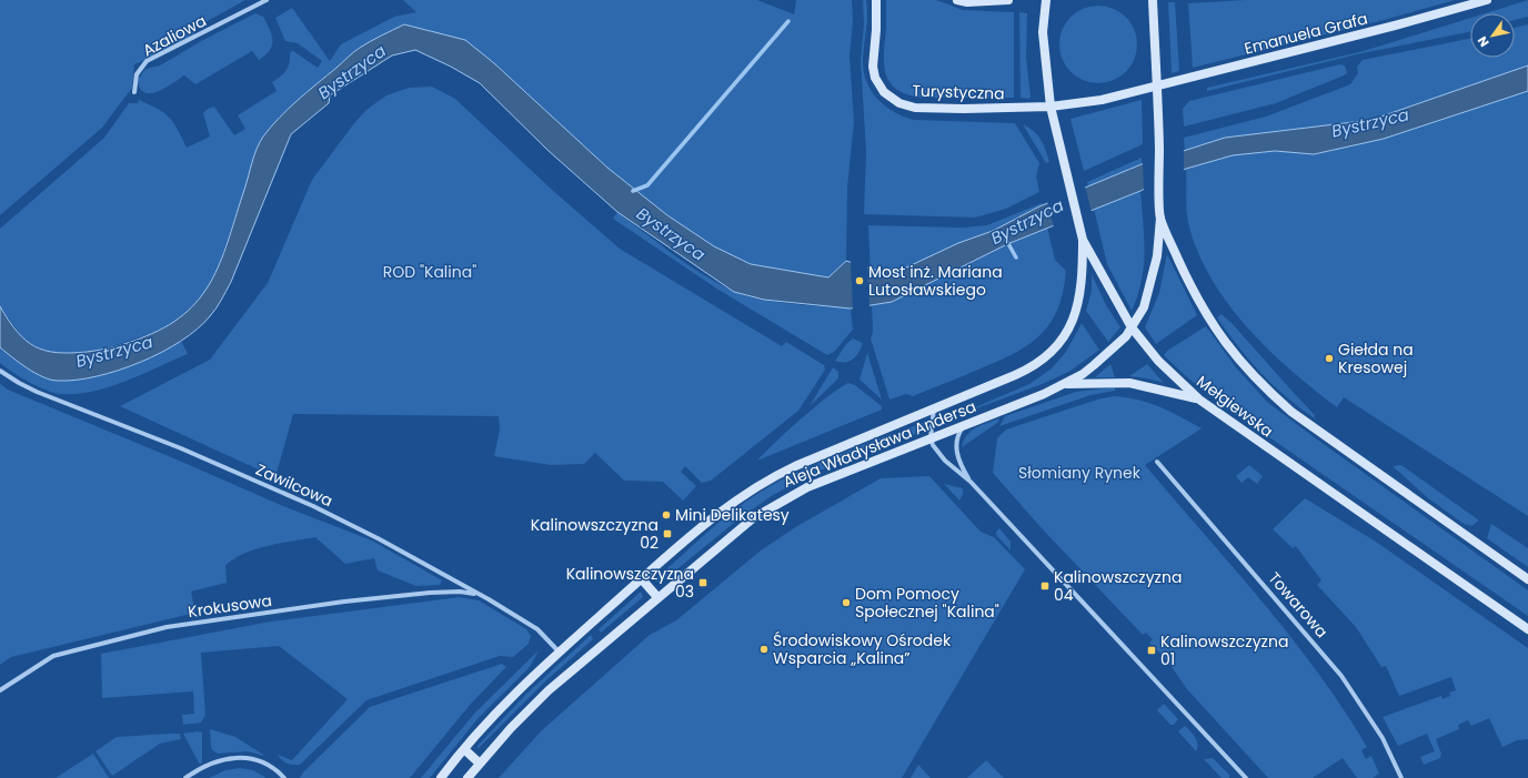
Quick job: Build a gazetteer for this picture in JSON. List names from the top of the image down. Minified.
{"streets":{"main road":["Emanuela Grafa","Turystyczna","Mełgiewska","Aleja Władysława Andersa"],"street":["Azaliowa","Zawilcowa","Towarowa","Krokusowa"]},"crossings":[["Emanuela Grafa","Turystyczna"],["Emanuela Grafa","Mełgiewska"],["Turystyczna","Mełgiewska"],["Mełgiewska","Aleja Władysława Andersa"],["Aleja Władysława Andersa","Zawilcowa"],["Zawilcowa","Krokusowa"]],"water":["Bystrzyca"],"parks":["ROD \"Kalina\"","Słomiany Rynek"],"places":{"other":["Most inż. Mariana Lutosławskiego","Giełda na Kresowej","Mini Delikatesy","Dom Pomocy Społecznej \"Kalina\"","Środowiskowy Ośrodek Wsparcia „Kalina”"],"transit":["Kalinowszczyzna 02","Kalinowszczyzna 03","Kalinowszczyzna 04","Kalinowszczyzna 01"]},"north":"bottom left"}
